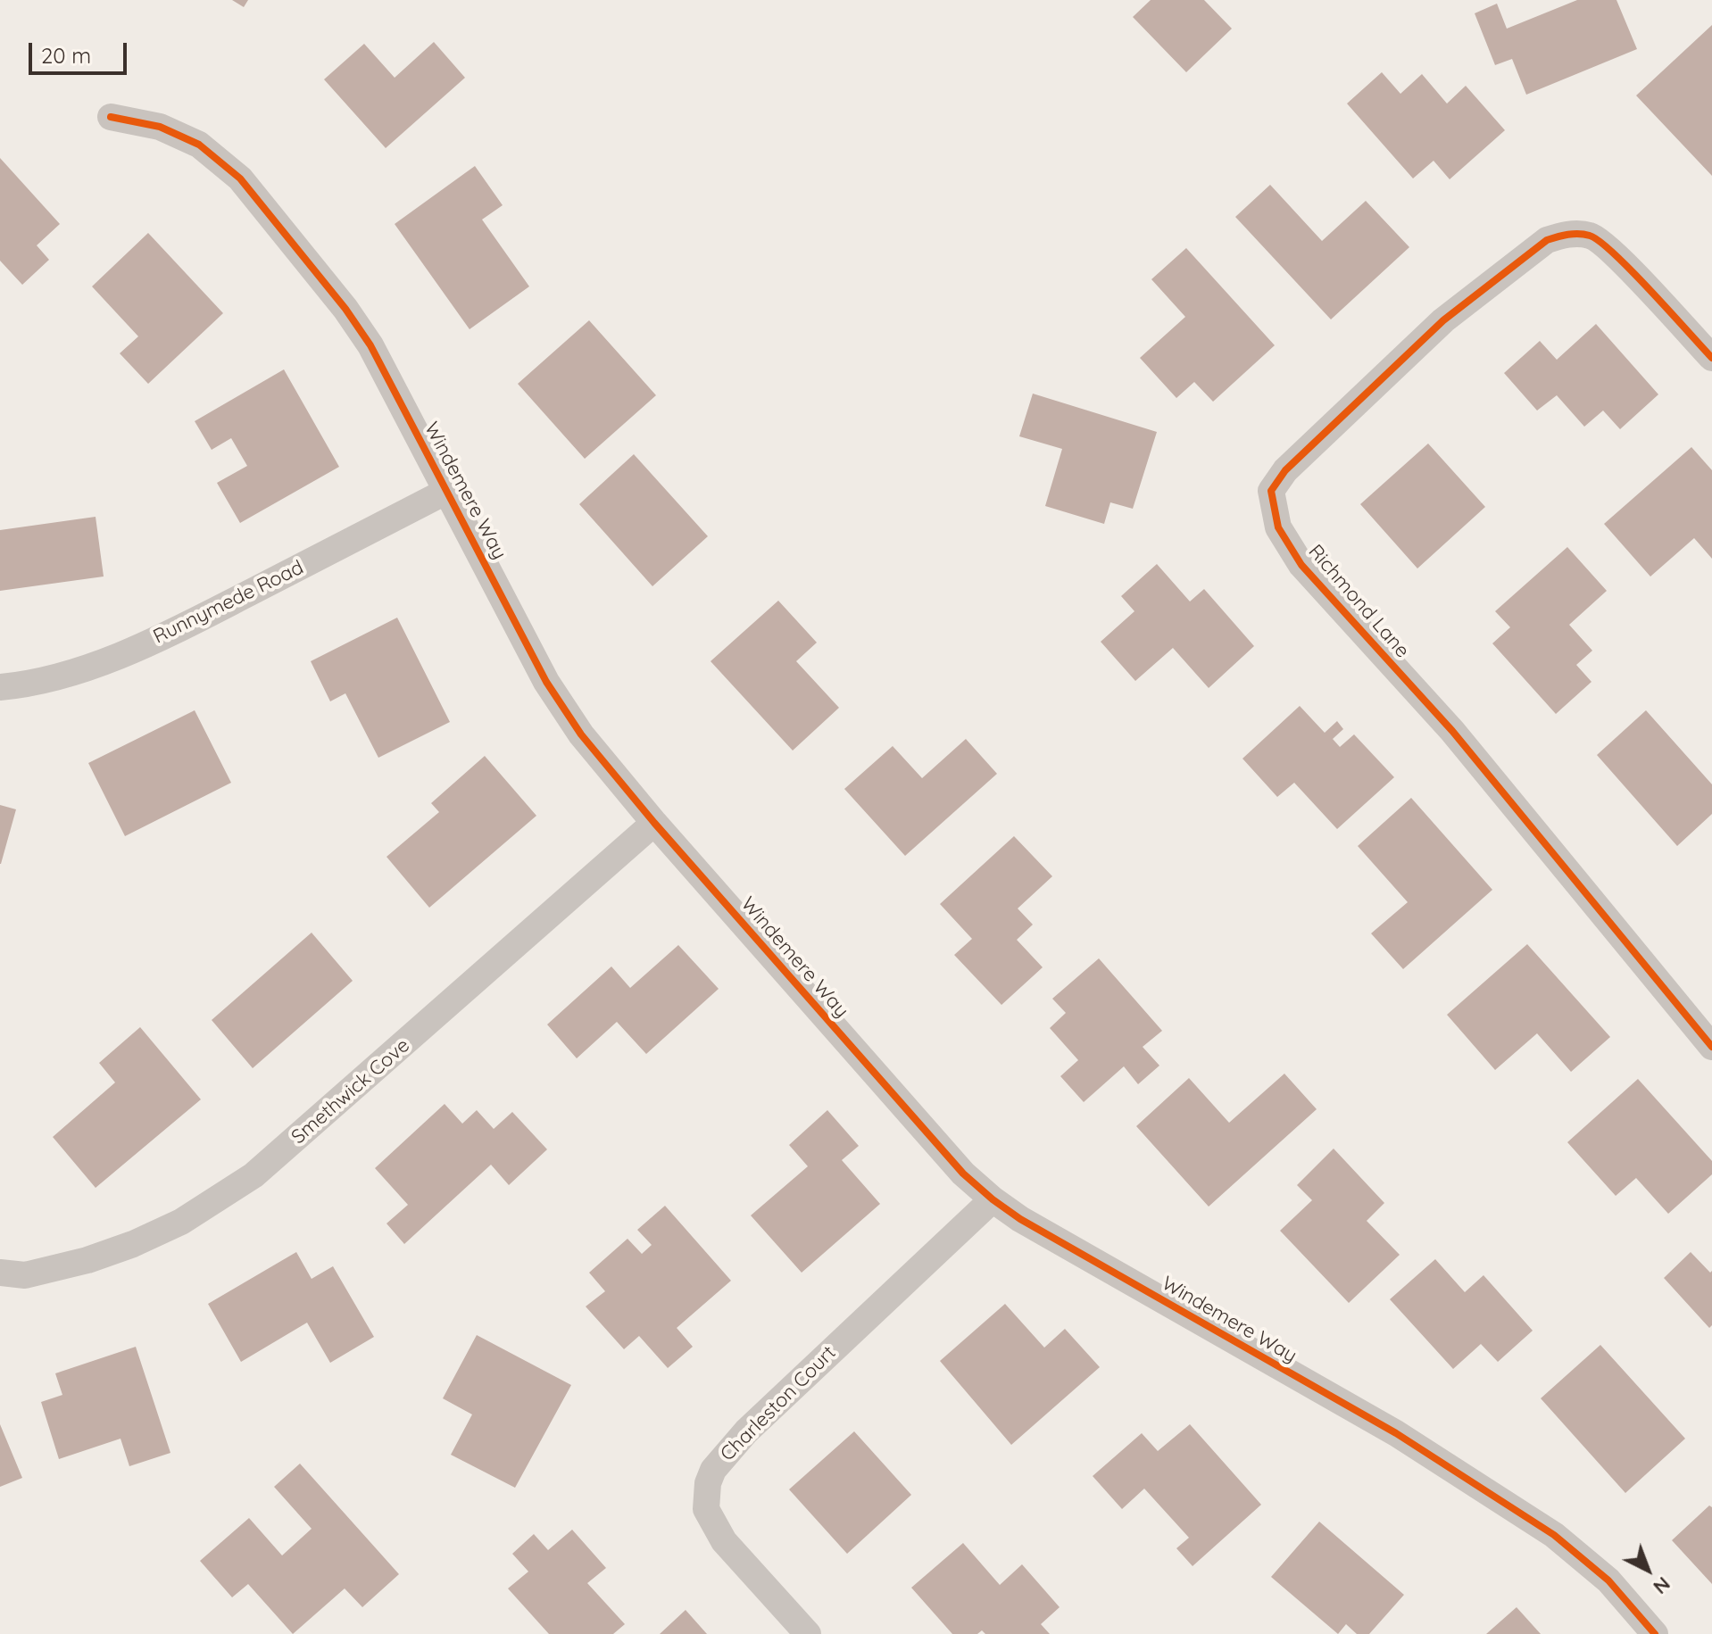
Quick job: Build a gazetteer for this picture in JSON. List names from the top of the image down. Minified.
{"streets":{"street":["Windemere Way","Richmond Lane","Runnymede Road","Smethwick Cove","Charleston Court"]},"crossings":[["Windemere Way","Runnymede Road"],["Windemere Way","Smethwick Cove"],["Windemere Way","Charleston Court"]],"scale_bar":"20 m","north":"bottom right"}
